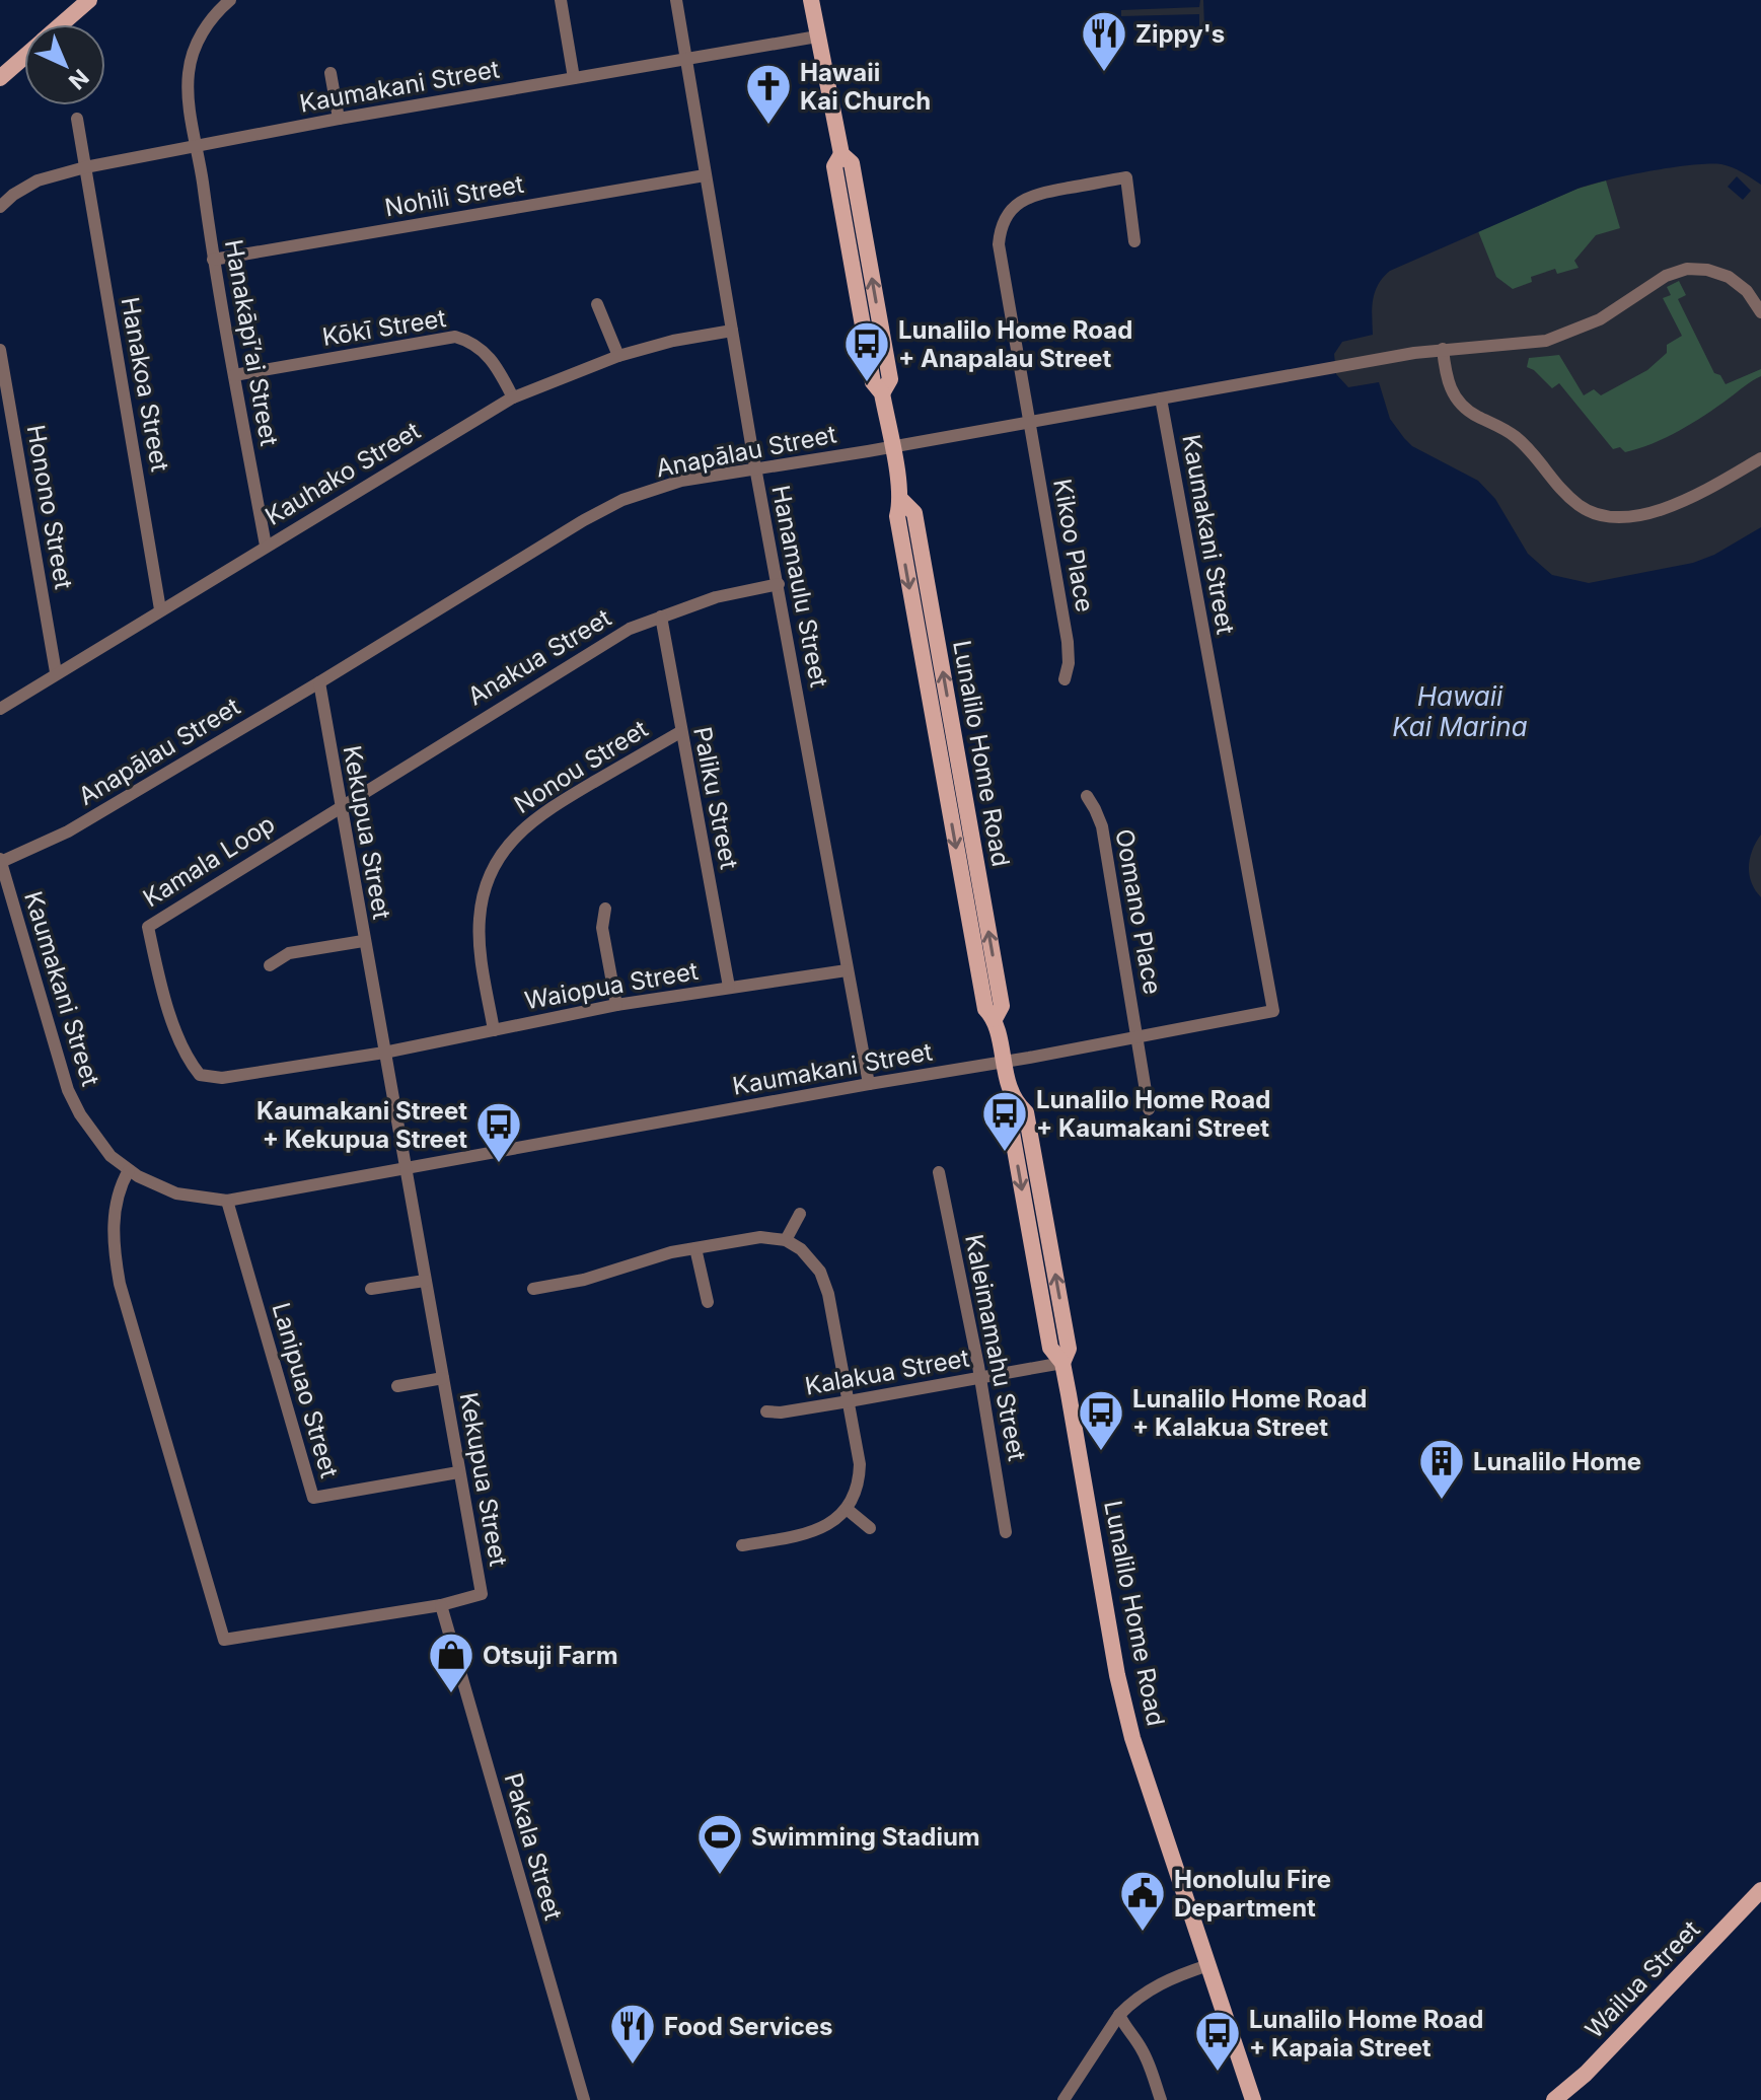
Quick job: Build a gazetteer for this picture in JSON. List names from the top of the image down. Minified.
{"streets":{"main road":["Lunalilo Home Road","Wailua Street"],"street":["Kaumakani Street","Nohili Street","Kōkī Street","Hanakāpī‘ai Street","Hanakoa Street","Anapālau Street","Kauhako Street","Honono Street","Kikoo Place","Hanamaulu Street","Anakua Street","Nonou Street","Paliku Street","Kekupua Street","Kamala Loop","Oomano Place","Waiopua Street","Kaleimamahu Street","Kalakua Street","Lanipuao Street","Pakala Street"]},"crossings":[["Kaumakani Street","Hanakāpī‘ai Street"],["Kaumakani Street","Hanakoa Street"],["Kaumakani Street","Anapālau Street"],["Kaumakani Street","Hanamaulu Street"],["Kaumakani Street","Lunalilo Home Road"],["Kaumakani Street","Kekupua Street"],["Kaumakani Street","Oomano Place"],["Kaumakani Street","Lanipuao Street"],["Nohili Street","Hanakāpī‘ai Street"],["Nohili Street","Hanamaulu Street"],["Kōkī Street","Hanakāpī‘ai Street"],["Kōkī Street","Kauhako Street"],["Hanakāpī‘ai Street","Kauhako Street"],["Hanakoa Street","Kauhako Street"],["Anapālau Street","Kikoo Place"],["Anapālau Street","Hanamaulu Street"],["Anapālau Street","Lunalilo Home Road"],["Anapālau Street","Kekupua Street"],["Kauhako Street","Honono Street"],["Kauhako Street","Hanamaulu Street"],["Hanamaulu Street","Anakua Street"],["Hanamaulu Street","Waiopua Street"],["Anakua Street","Paliku Street"],["Anakua Street","Kekupua Street"],["Anakua Street","Kamala Loop"],["Lunalilo Home Road","Kalakua Street"],["Nonou Street","Paliku Street"],["Nonou Street","Waiopua Street"],["Paliku Street","Waiopua Street"],["Kekupua Street","Kamala Loop"],["Kekupua Street","Waiopua Street"],["Kekupua Street","Lanipuao Street"],["Kekupua Street","Pakala Street"],["Kamala Loop","Waiopua Street"],["Kaleimamahu Street","Kalakua Street"]],"water":["Hawaii Kai Marina"],"places":{"restaurant":["Zippy's","Food Services"],"church":["Hawaii Kai Church"],"bus stop":["Lunalilo Home Road + Anapalau Street","Lunalilo Home Road + Kaumakani Street","Kaumakani Street + Kekupua Street","Lunalilo Home Road + Kalakua Street","Lunalilo Home Road + Kapaia Street"],"building":["Lunalilo Home"],"shop":["Otsuji Farm"],"sports":["Swimming Stadium"],"public building":["Honolulu Fire Department"]},"north":"bottom right"}
